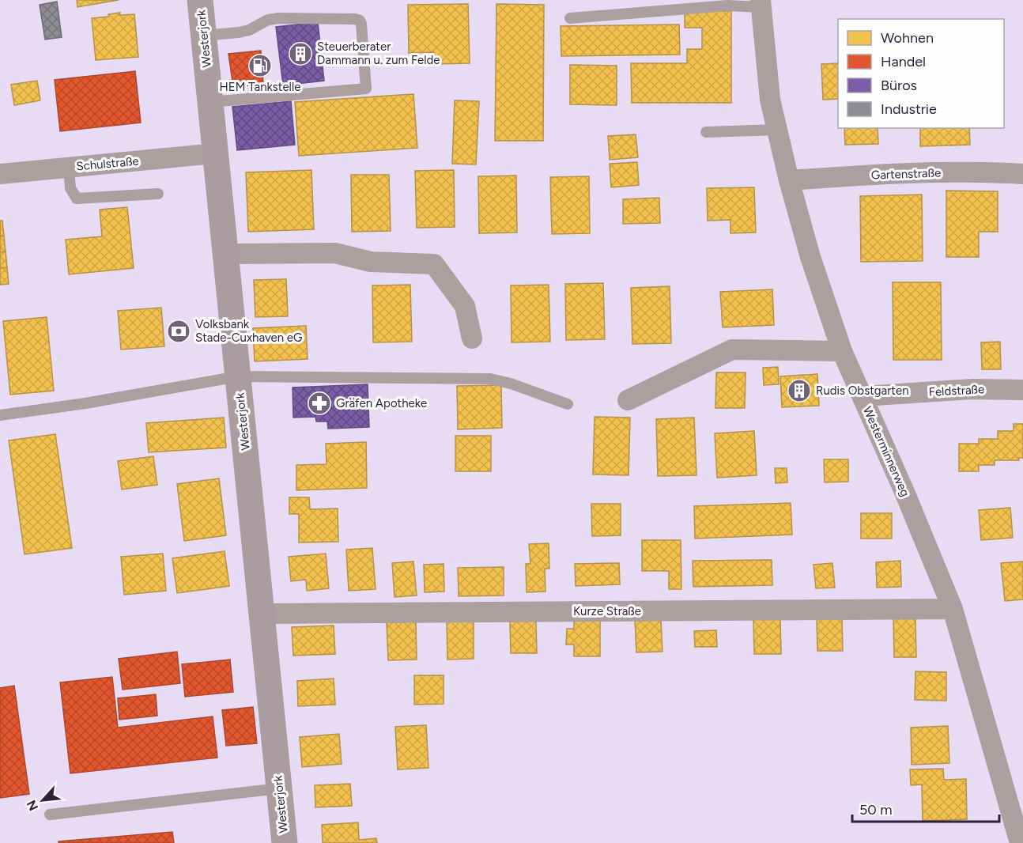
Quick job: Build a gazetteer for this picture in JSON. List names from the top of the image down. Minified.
{"streets":{"main road":["Westerjork"],"street":["Schulstraße","Gartenstraße","Feldstraße","Westerminnerweg","Kurze Straße"]},"crossings":[["Westerjork","Schulstraße"],["Westerjork","Kurze Straße"],["Gartenstraße","Westerminnerweg"],["Feldstraße","Westerminnerweg"],["Westerminnerweg","Kurze Straße"]],"places":{"building":["Steuerberater Dammann u. zum Felde","Rudis Obstgarten"],"fuel station":["HEM Tankstelle"],"bank":["Volksbank Stade-Cuxhaven eG"],"pharmacy":["Gräfen Apotheke"]},"legend":["Wohnen","Handel","Büros","Industrie"],"scale_bar":"50 m","north":"bottom left"}
